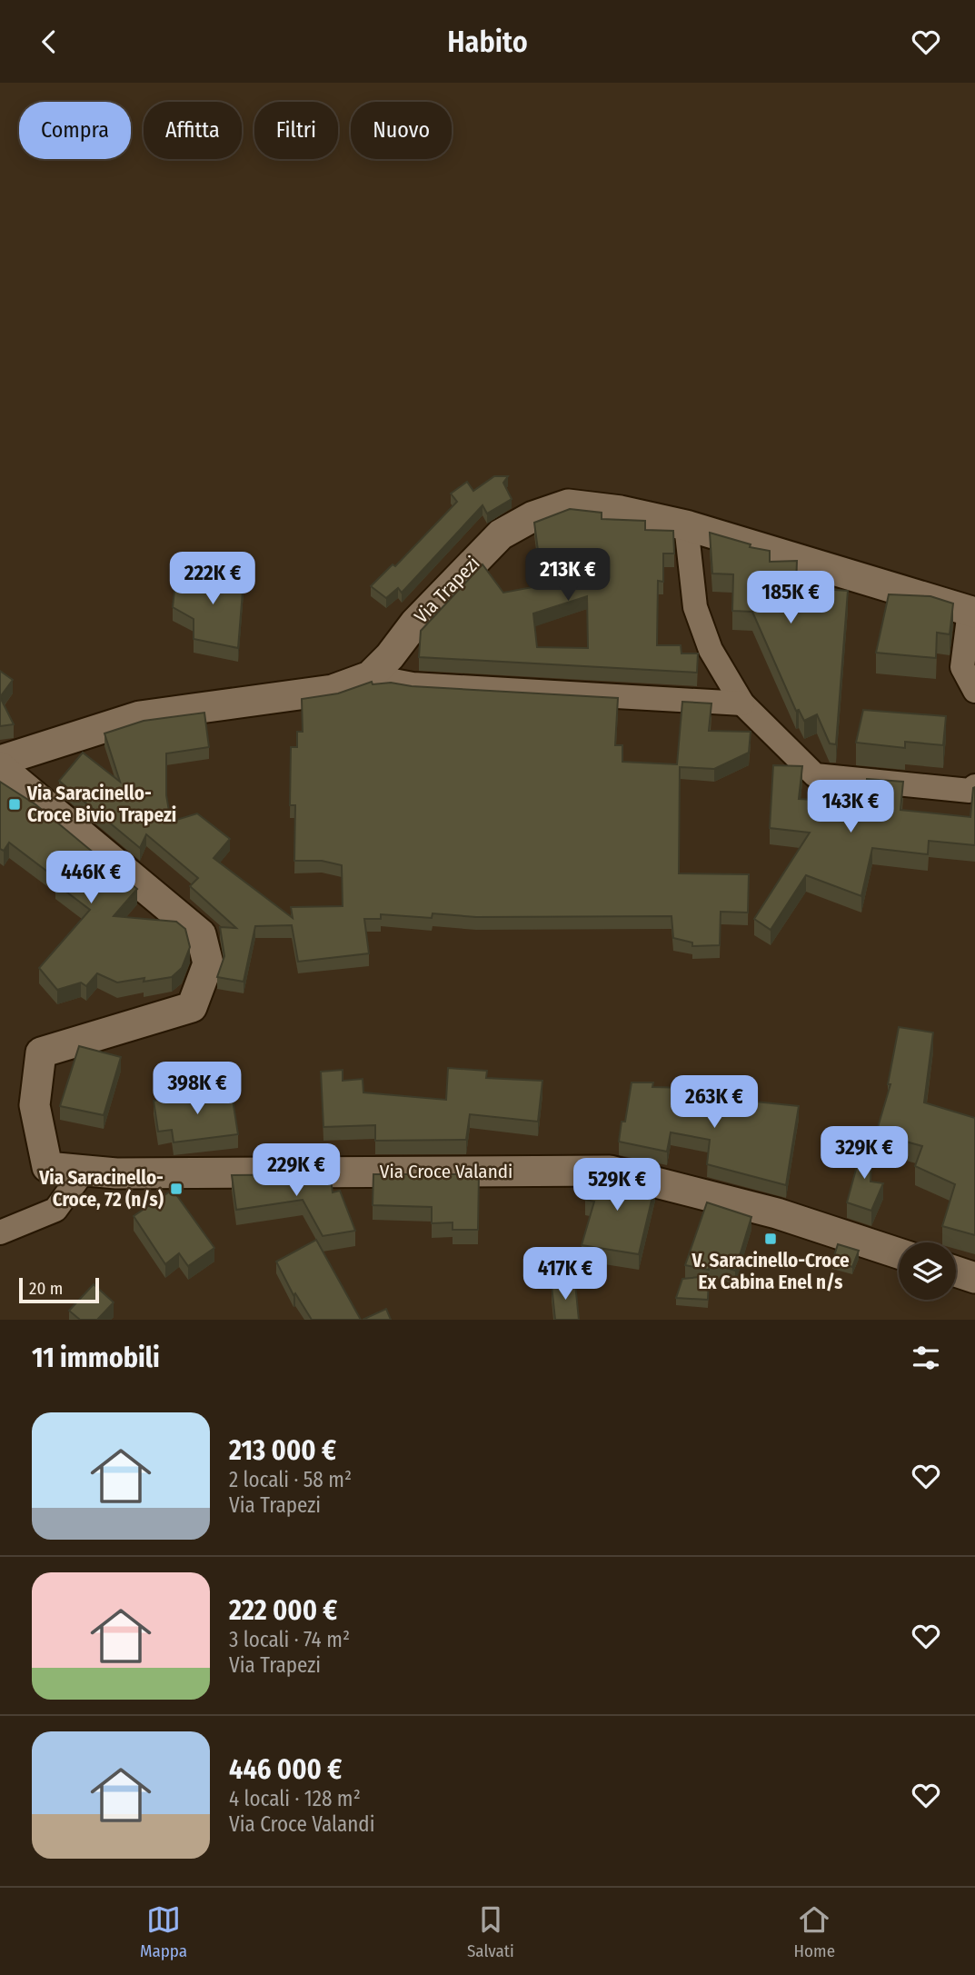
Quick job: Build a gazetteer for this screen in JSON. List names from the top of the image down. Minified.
{"streets":{"street":["Via Trapezi","Via Croce Valandi"]},"places":{"transit":["Via Saracinello- Croce Bivio Trapezi","Via Saracinello- Croce, 72 (n/s)","V. Saracinello-Croce Ex Cabina Enel n/s"]},"scale_bar":"20 m","page":{"header":"Habito","chip":["Compra","Affitta","Filtri","Nuovo"],"price":["213K €","222K €","185K €","143K €","446K €","398K €","263K €","329K €","229K €","529K €","417K €"],"scale":"20 m","heading":"11 immobili","list":[{"name":"213 000 €","note":"2 locali · 58 m² · Via Trapezi"},{"name":"222 000 €","note":"3 locali · 74 m² · Via Trapezi"},{"name":"446 000 €","note":"4 locali · 128 m² · Via Croce Valandi"}],"tabs":["Mappa","Salvati","Home"]}}
